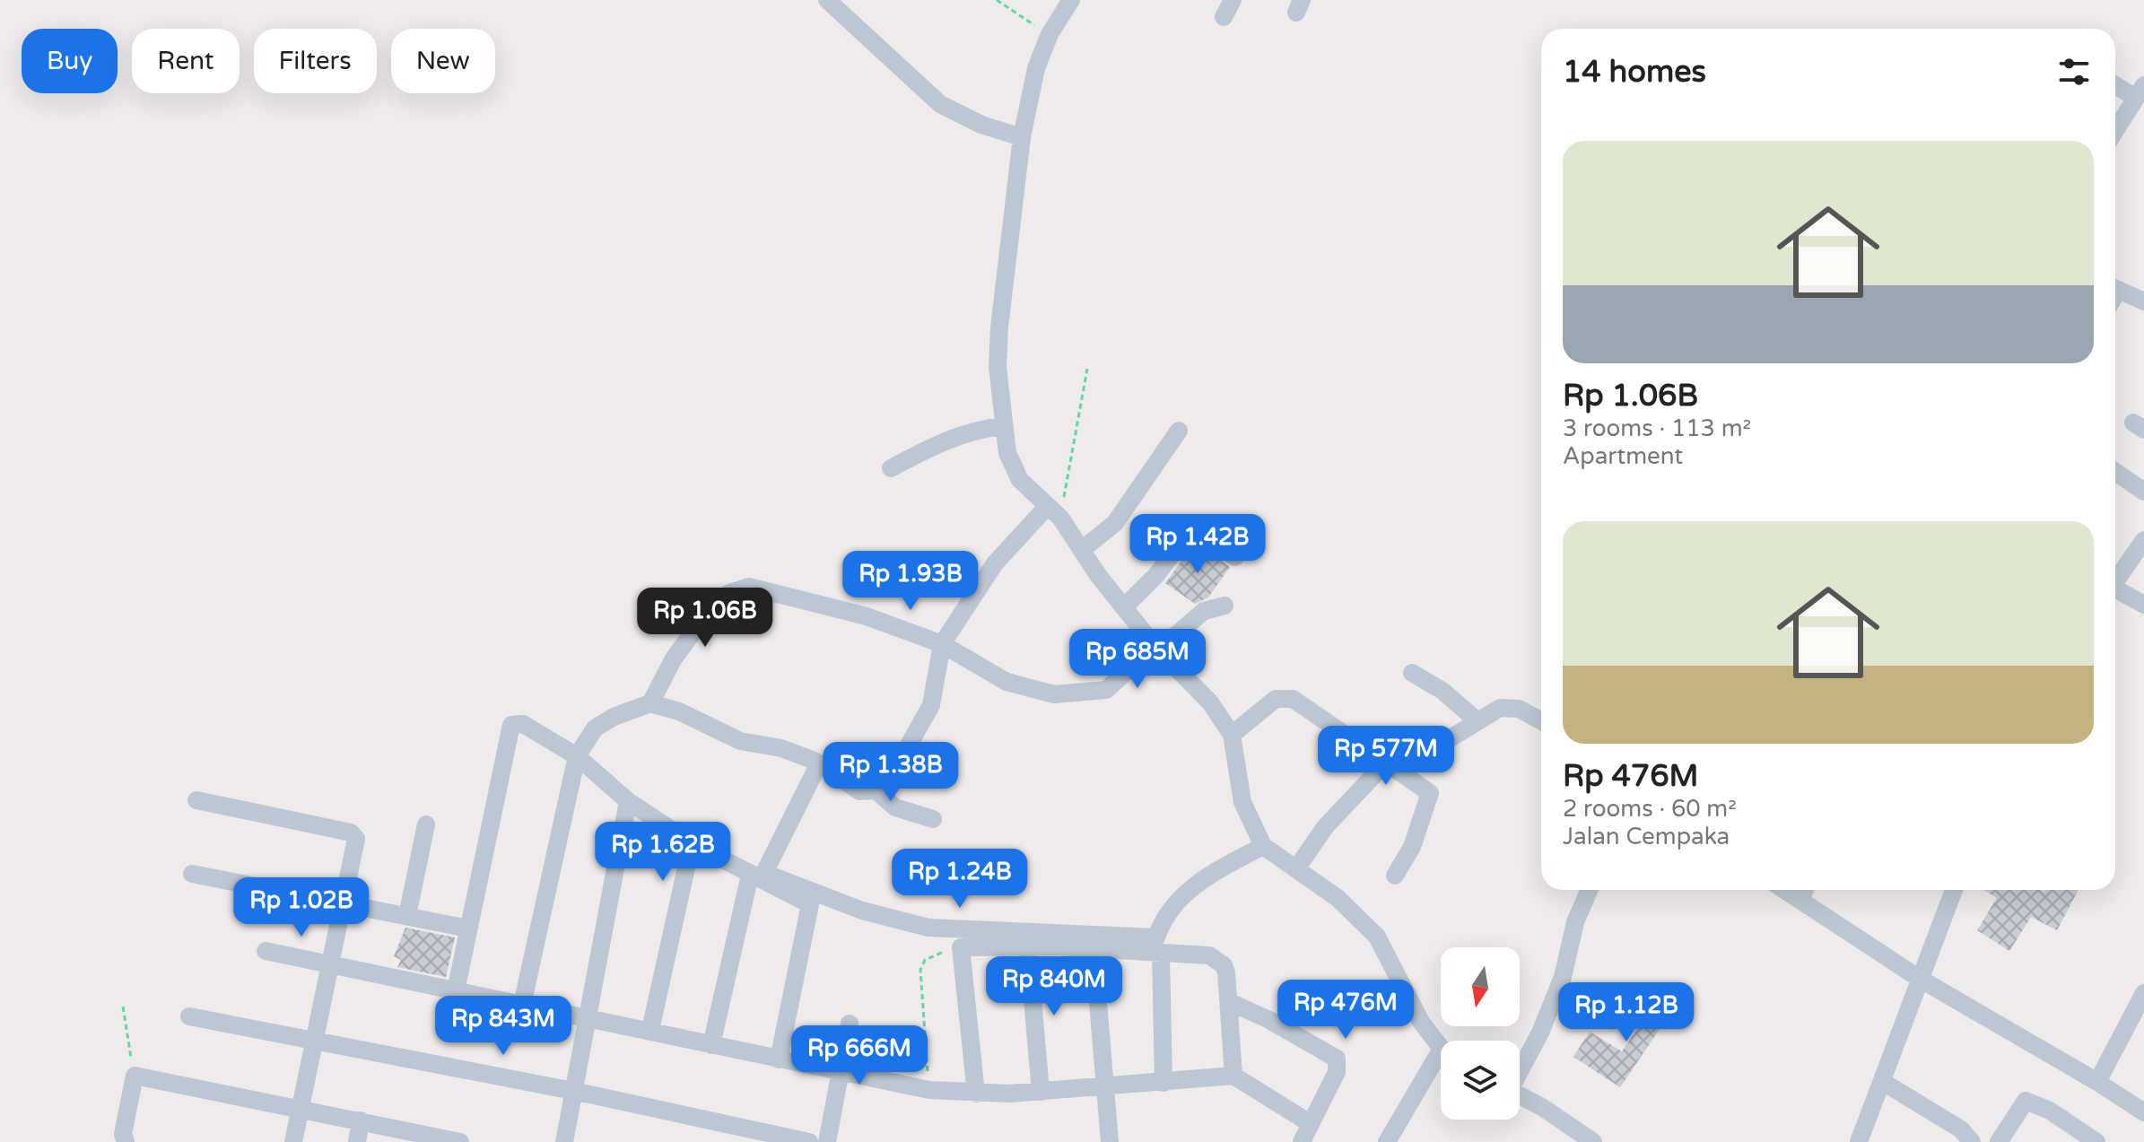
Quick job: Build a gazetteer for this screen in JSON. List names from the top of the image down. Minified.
{"north":"bottom","page":{"chip":["Buy","Rent","Filters","New"],"heading":"14 homes","list":[{"name":"Rp 1.06B","note":"3 rooms · 113 m² · Apartment"},{"name":"Rp 476M","note":"2 rooms · 60 m² · Jalan Cempaka"}],"price":["Rp 1.42B","Rp 1.93B","Rp 1.06B","Rp 685M","Rp 577M","Rp 1.38B","Rp 1.62B","Rp 1.24B","Rp 1.02B","Rp 840M","Rp 476M","Rp 1.12B","Rp 843M","Rp 666M"]}}
